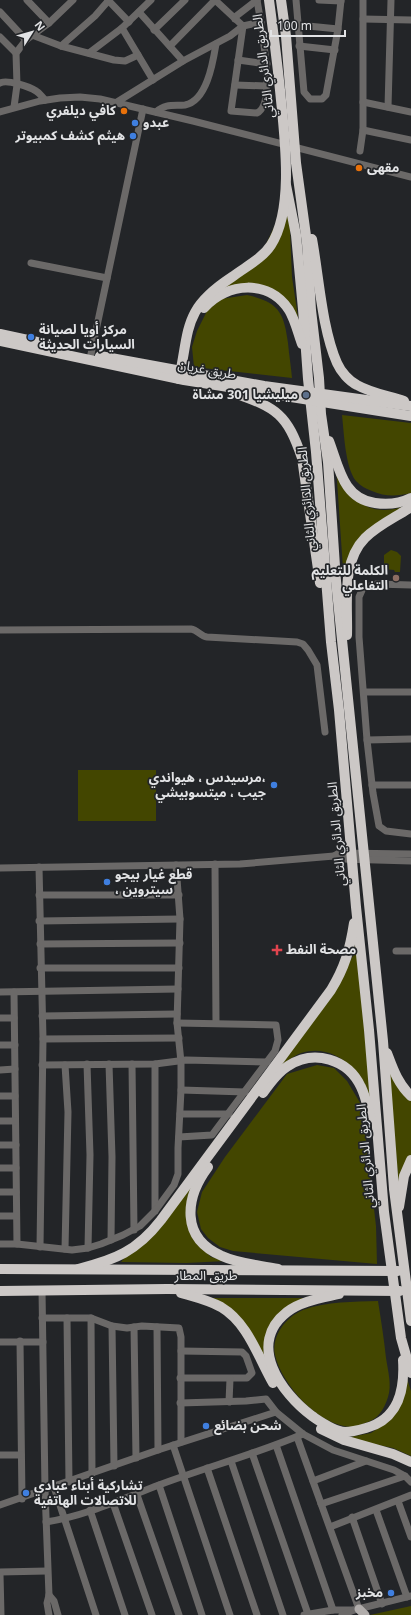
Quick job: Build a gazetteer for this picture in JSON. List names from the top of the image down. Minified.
{"streets":{"highway":["الطريق الدائري الثاني","طريق غريان","طريق المطار"]},"places":{"other":["كافي ديلفري","عبدو","هيثم كشف كمبيوتر","مقهى","مركز أويا لصيانة السيارات الحديثة","ميليشيا 301 مشاة","الكلمة للتعليم التفاعلي","مرسيدس ، هيواندي، جيب ، ميتسوبيشي","قطع غيار بيجو ، سيتروين","شحن بضائع","تشاركية أبناء عبادي للاتصالات الهاتفية","مخبز"],"health":["مصحة النفط"]},"scale_bar":"100 m","north":"top right"}
